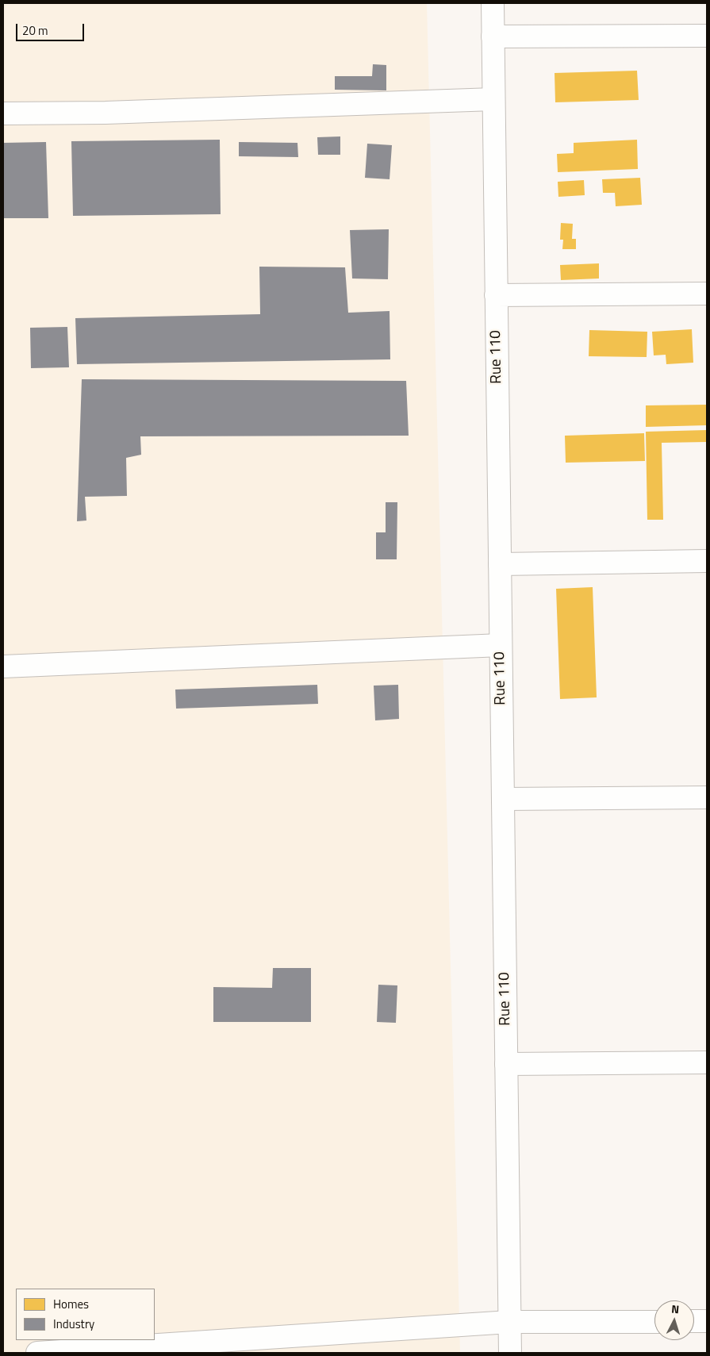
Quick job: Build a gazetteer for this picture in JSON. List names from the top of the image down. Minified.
{"streets":{"street":["Rue 110"]},"legend":["Homes","Industry"],"scale_bar":"20 m","north":"top"}
